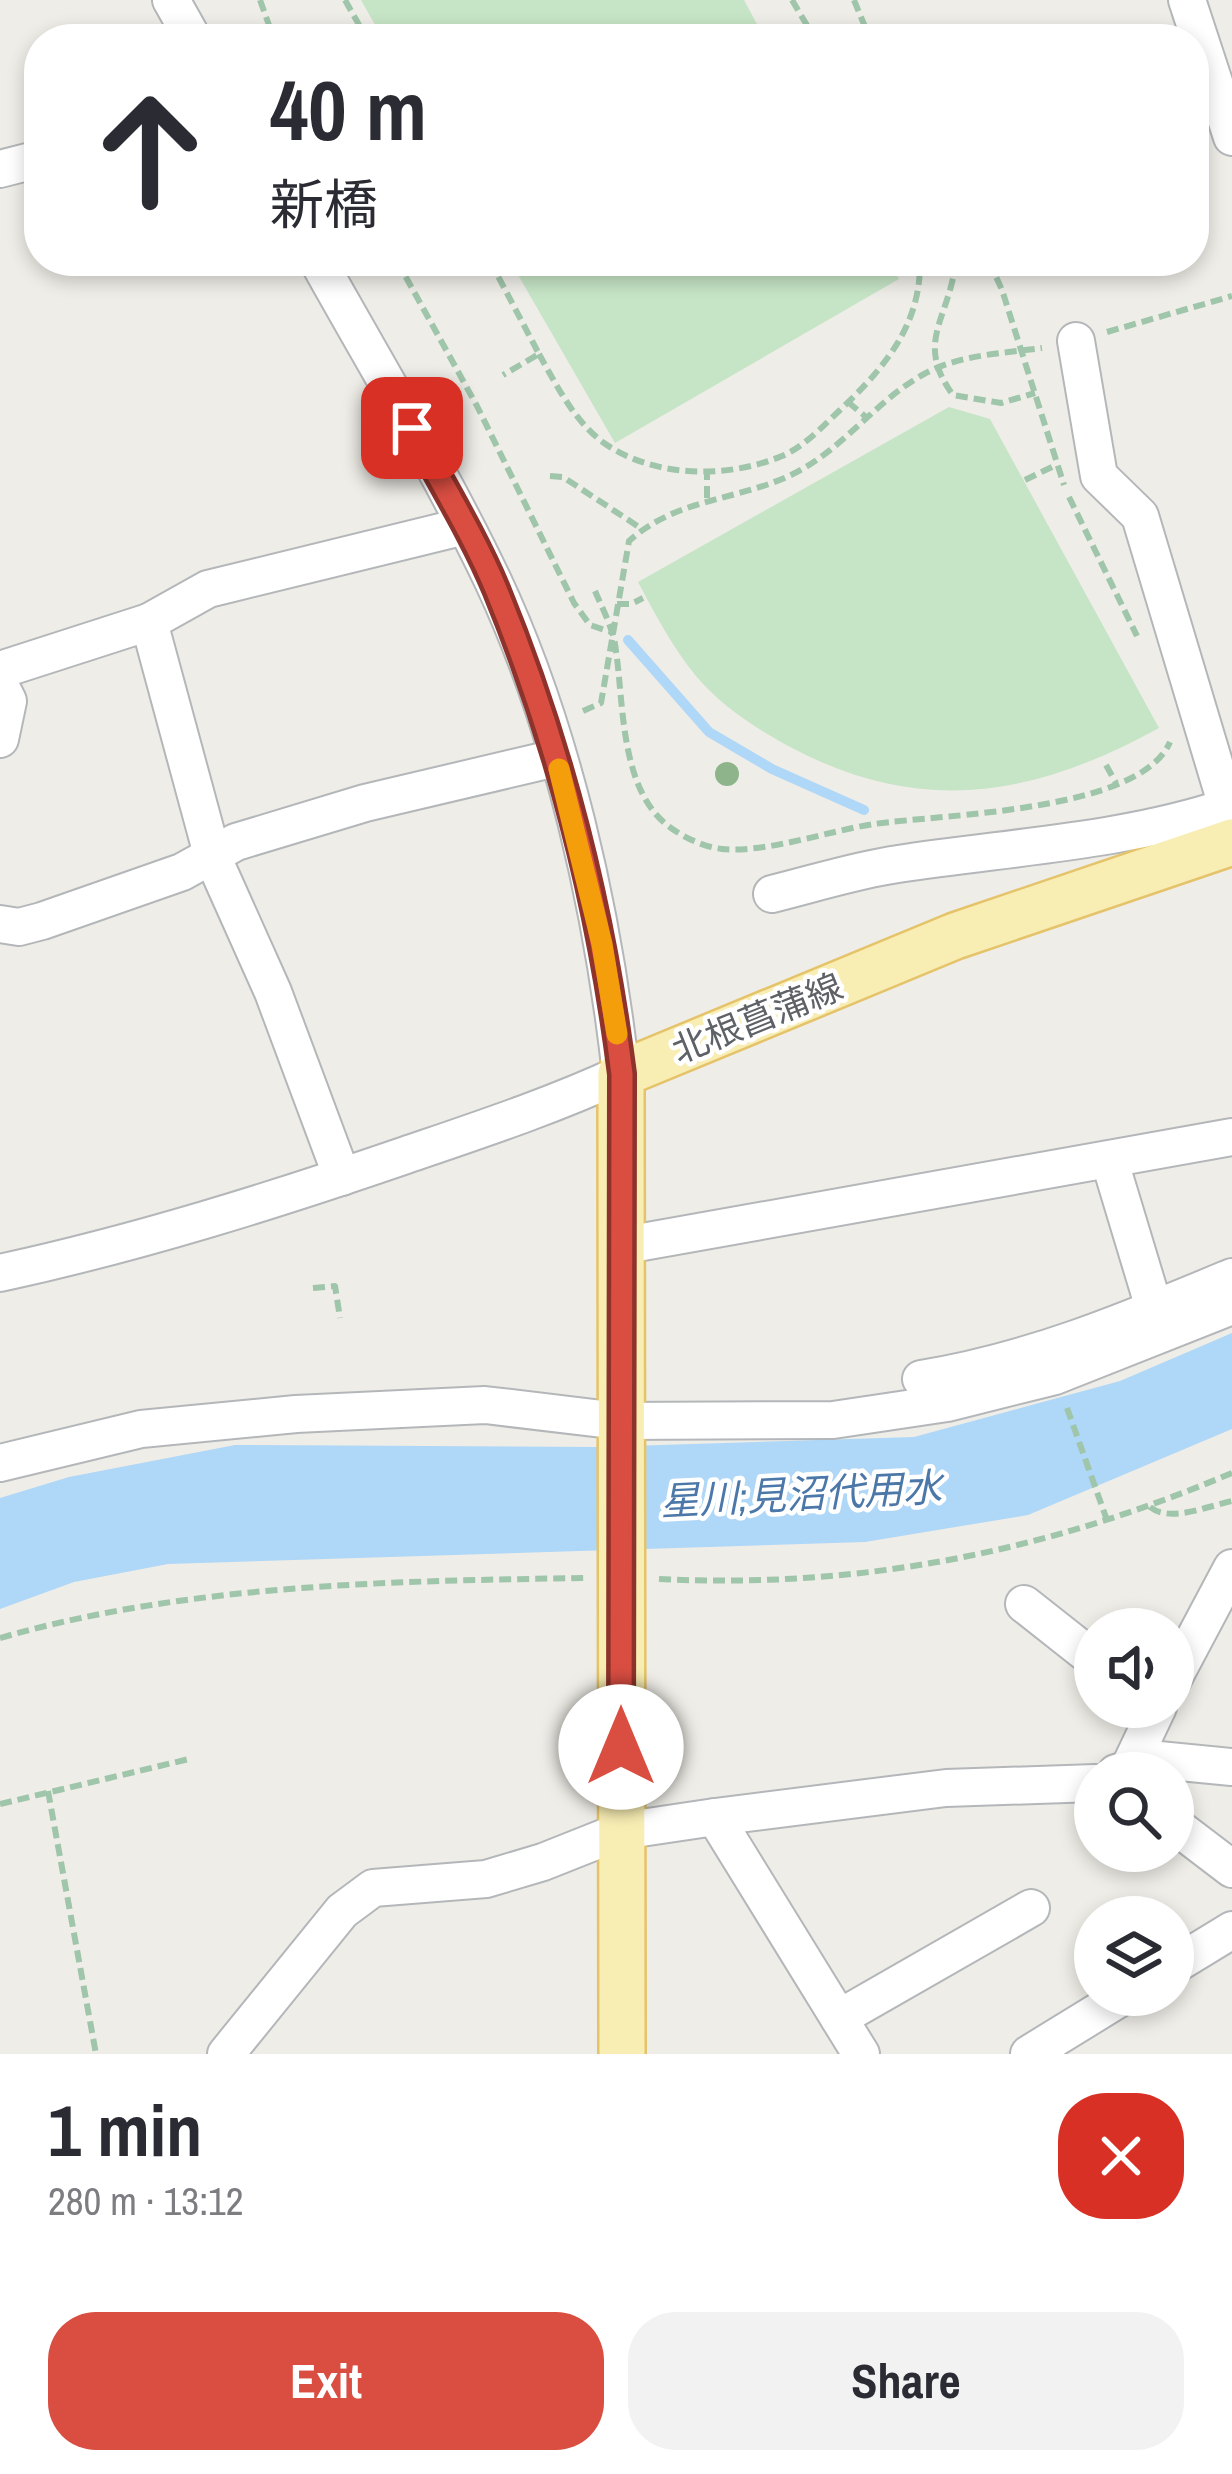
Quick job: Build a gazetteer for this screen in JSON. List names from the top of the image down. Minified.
{"streets":{"main road":["北根菖蒲線"]},"water":["星川;見沼代用水"],"page":{"turn":["40 m","新橋"],"heading":["1 min","280 m · 13:12"],"buttons":["Exit","Share"]}}
